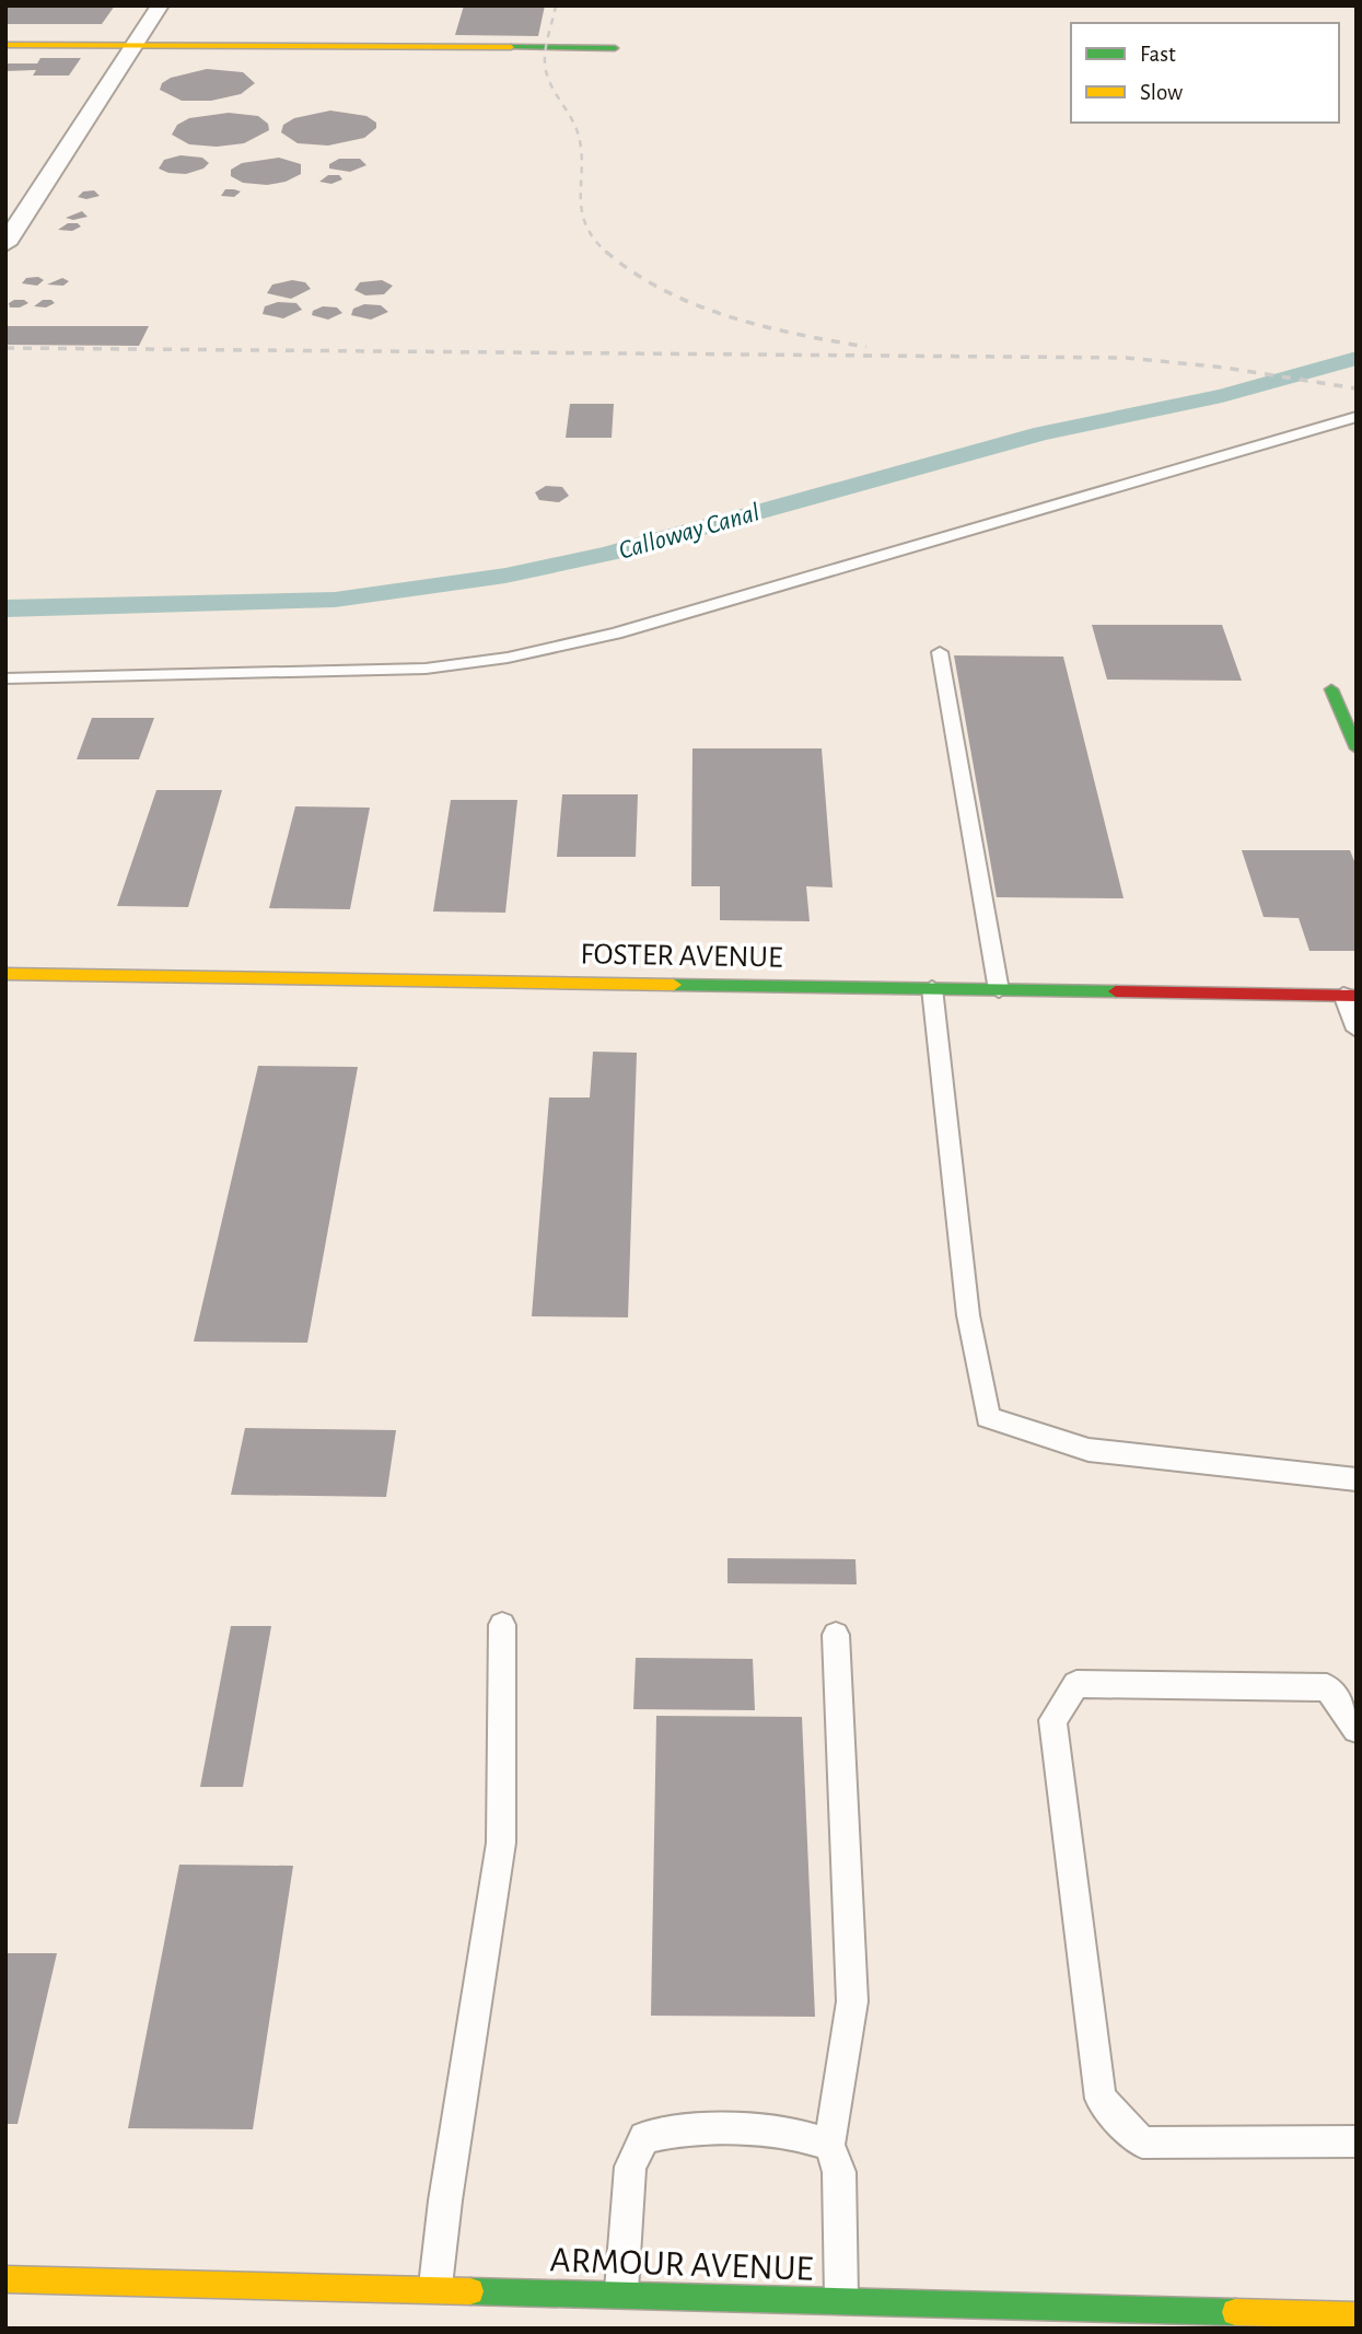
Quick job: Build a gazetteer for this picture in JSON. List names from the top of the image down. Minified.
{"streets":{"street":["FOSTER AVENUE","ARMOUR AVENUE"]},"water":["Calloway Canal"],"legend":["Fast","Slow"]}
